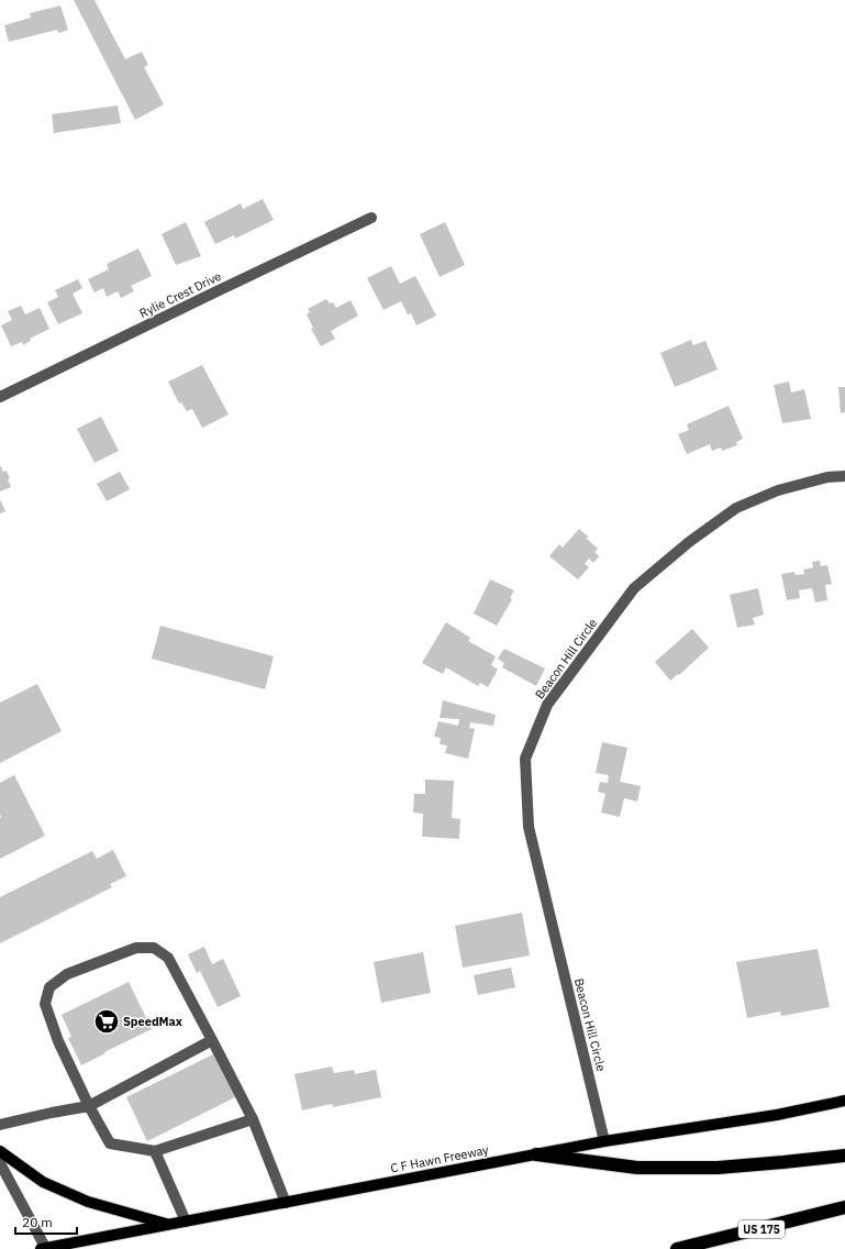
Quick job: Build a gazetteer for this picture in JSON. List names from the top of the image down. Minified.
{"streets":{"highway":["US 175"],"main road":["C F Hawn Freeway"],"street":["Rylie Crest Drive","Beacon Hill Circle"]},"crossings":[["Beacon Hill Circle","C F Hawn Freeway"]],"places":{"supermarket":["SpeedMax"]},"scale_bar":"20 m"}
